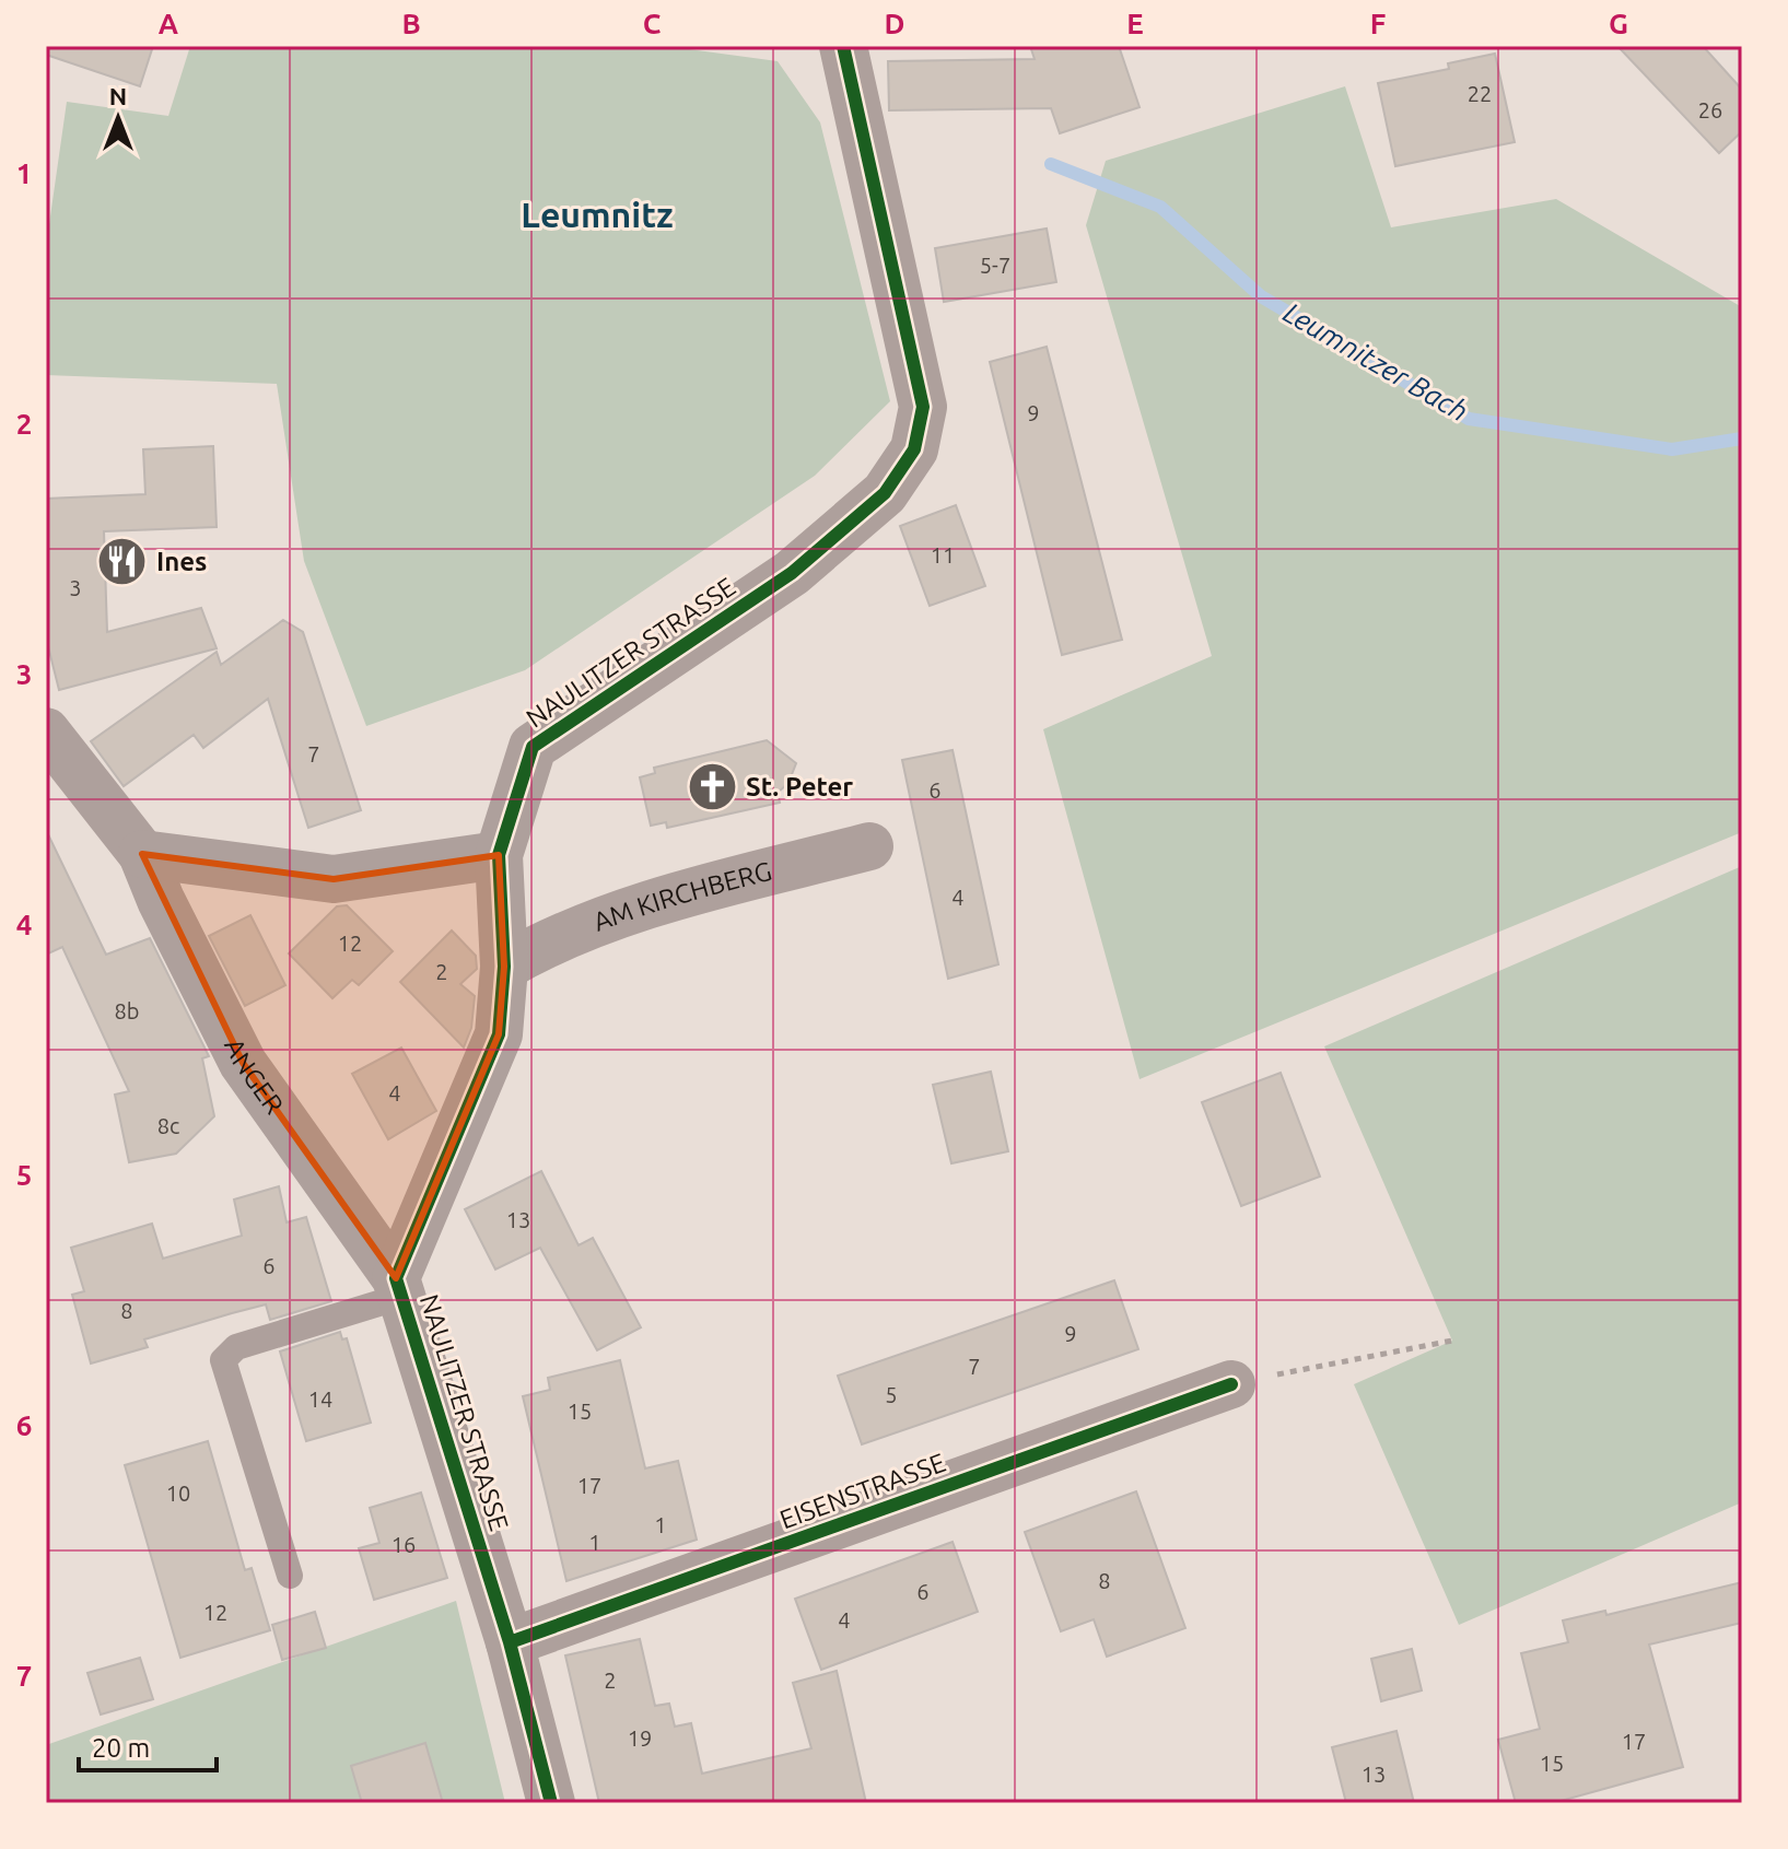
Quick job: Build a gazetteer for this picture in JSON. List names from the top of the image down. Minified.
{"streets":{"street":["NAULITZER STRASSE","AM KIRCHBERG","ANGER","EISENSTRASSE"]},"crossings":[["NAULITZER STRASSE","AM KIRCHBERG"],["NAULITZER STRASSE","ANGER"],["NAULITZER STRASSE","EISENSTRASSE"]],"districts":["Leumnitz"],"water":["Leumnitzer Bach"],"places":{"restaurant":["Ines"],"church":["St. Peter"]},"house_numbers":["22","26","5-7","9","11","3","7","6","4","12","2","8b","4","8c","13","6","8","9","7","5","14","15","17","10","1","1","16","8","6","12","4","2","19","17","15","13"],"scale_bar":"20 m","north":"top","grid":{"columns":["A","B","C","D","E","F","G"],"rows":["1","2","3","4","5","6","7"]}}
